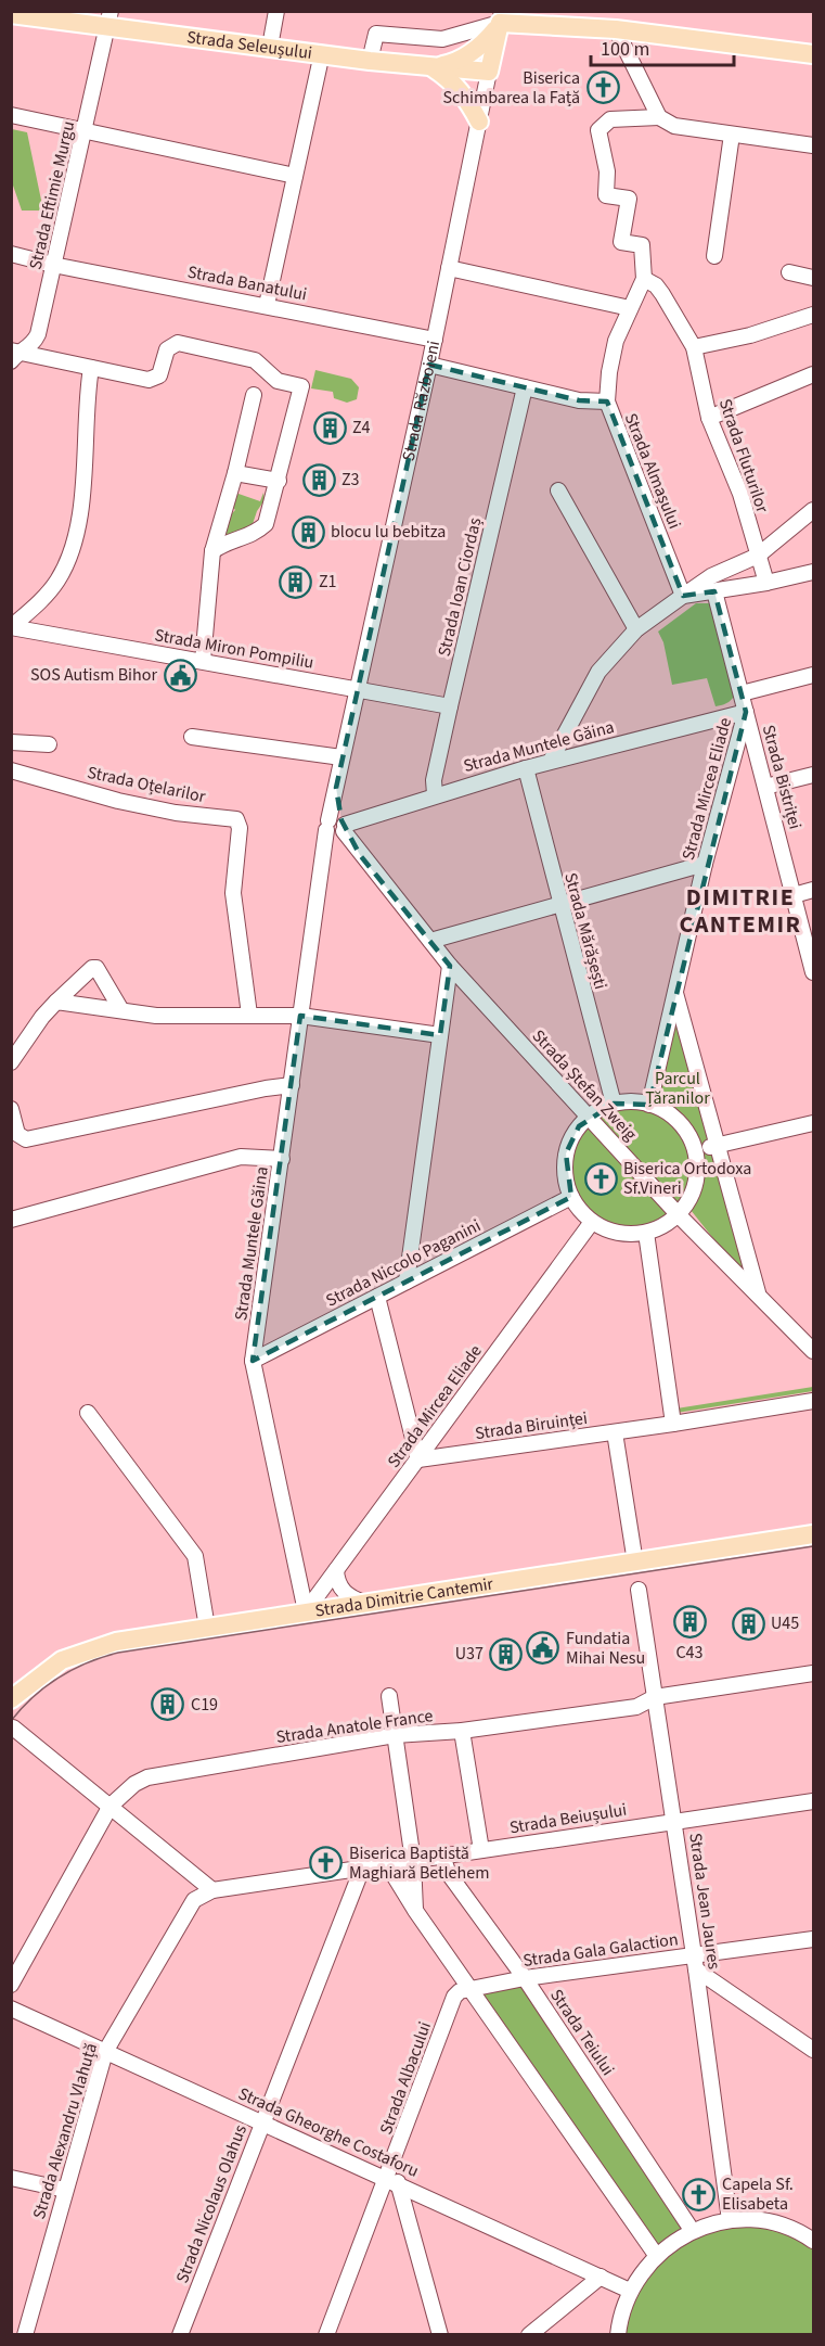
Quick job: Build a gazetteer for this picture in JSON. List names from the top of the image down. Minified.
{"streets":{"main road":["Strada Seleușului","Strada Războieni","Strada Dimitrie Cantemir"],"street":["Strada Eftimie Murgu","Strada Banatului","Strada Fluturilor","Strada Almașului","Strada Ioan Ciordaș","Strada Miron Pompiliu","Strada Muntele Găina","Strada Bistriței","Strada Oțelarilor","Strada Mircea Eliade","Strada Mărășești","Strada Ștefan Zweig","Strada Niccolo Paganini","Strada Biruinței","Strada Anatole France","Strada Beiușului","Strada Jean Jaures","Strada Gala Galaction","Strada Teiului","Strada Albacului","Strada Alexandru Vlahuță","Strada Gheorghe Costaforu","Strada Nicolaus Olahus"]},"crossings":[["Strada Seleușului","Strada Eftimie Murgu"],["Strada Seleușului","Strada Războieni"],["Strada Eftimie Murgu","Strada Banatului"],["Strada Banatului","Strada Războieni"],["Strada Războieni","Strada Miron Pompiliu"],["Strada Războieni","Strada Muntele Găina"],["Strada Războieni","Strada Ștefan Zweig"],["Strada Fluturilor","Strada Almașului"],["Strada Ioan Ciordaș","Strada Miron Pompiliu"],["Strada Ioan Ciordaș","Strada Muntele Găina"],["Strada Muntele Găina","Strada Bistriței"],["Strada Muntele Găina","Strada Mircea Eliade"],["Strada Muntele Găina","Strada Mărășești"],["Strada Muntele Găina","Strada Ștefan Zweig"],["Strada Muntele Găina","Strada Niccolo Paganini"],["Strada Muntele Găina","Strada Dimitrie Cantemir"],["Strada Bistriței","Strada Mircea Eliade"],["Strada Mircea Eliade","Strada Biruinței"],["Strada Mircea Eliade","Strada Dimitrie Cantemir"],["Strada Anatole France","Strada Jean Jaures"],["Strada Beiușului","Strada Jean Jaures"],["Strada Beiușului","Strada Teiului"],["Strada Beiușului","Strada Alexandru Vlahuță"],["Strada Beiușului","Strada Nicolaus Olahus"],["Strada Jean Jaures","Strada Gala Galaction"],["Strada Gala Galaction","Strada Teiului"],["Strada Gala Galaction","Strada Albacului"],["Strada Albacului","Strada Gheorghe Costaforu"],["Strada Alexandru Vlahuță","Strada Gheorghe Costaforu"],["Strada Gheorghe Costaforu","Strada Nicolaus Olahus"]],"districts":["DIMITRIE CANTEMIR"],"parks":["Parcul Țăranilor"],"places":{"church":["Biserica Schimbarea la Față","Biserica Ortodoxa Sf.Vineri","Biserica Baptistă Maghiară Betlehem","Capela Sf. Elisabeta"],"building":["Z4","Z3","blocu lu bebitza","Z1","C43","U45","U37","C19"],"public building":["SOS Autism Bihor","Fundatia Mihai Nesu"]},"scale_bar":"100 m"}
